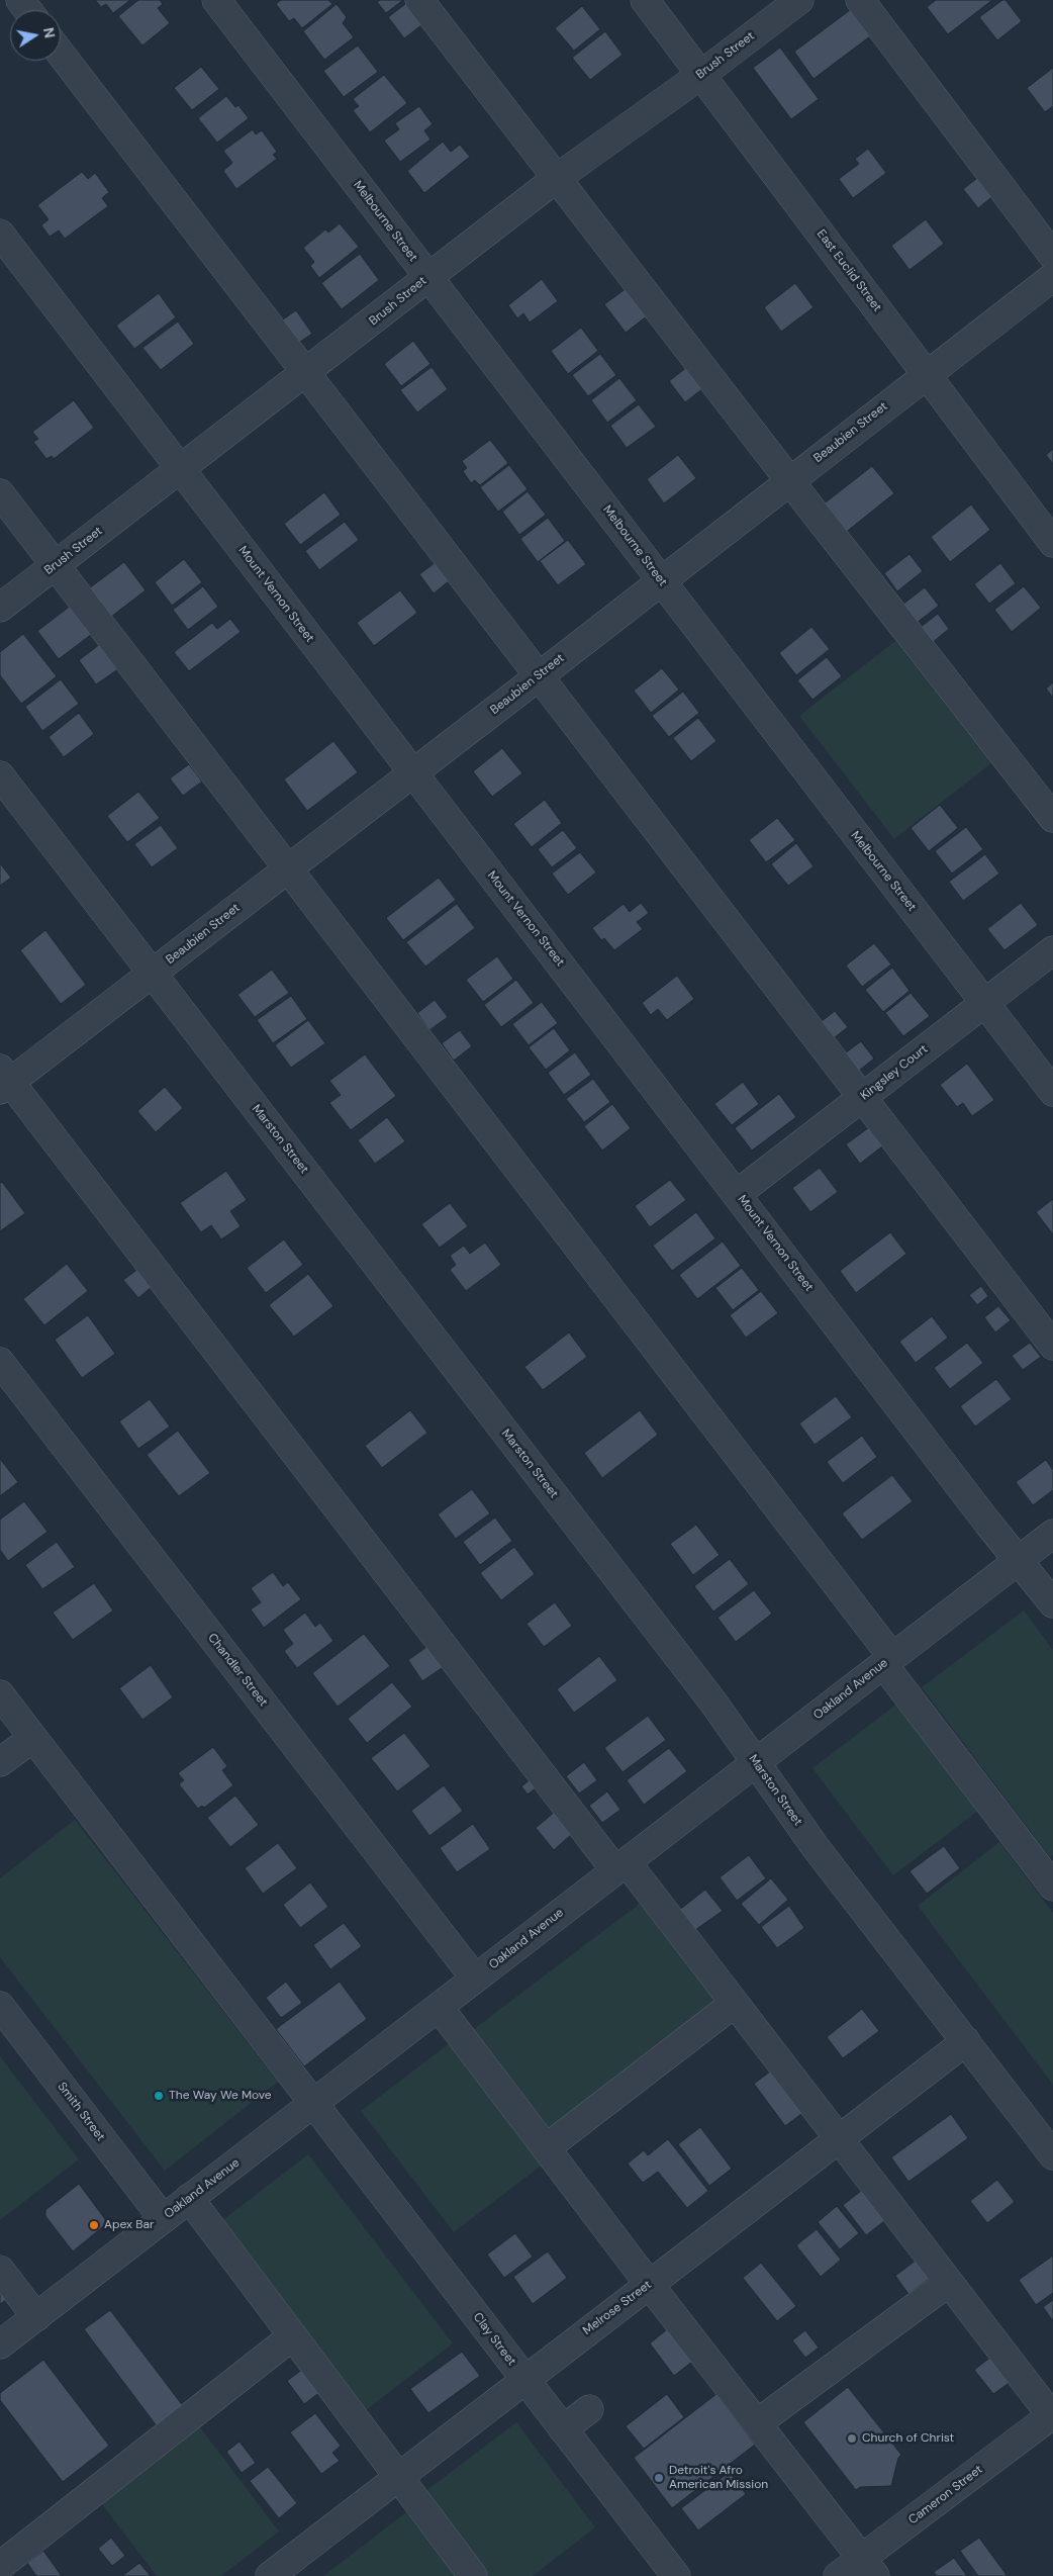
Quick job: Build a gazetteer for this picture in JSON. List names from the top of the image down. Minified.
{"streets":{"street":["Brush Street","Melbourne Street","East Euclid Street","Beaubien Street","Mount Vernon Street","Kingsley Court","Marston Street","Chandler Street","Oakland Avenue","Smith Street","Melrose Street","Clay Street","Cameron Street"]},"crossings":[["Brush Street","Melbourne Street"],["Brush Street","East Euclid Street"],["Brush Street","Mount Vernon Street"],["Melbourne Street","Beaubien Street"],["Melbourne Street","Kingsley Court"],["East Euclid Street","Beaubien Street"],["Beaubien Street","Mount Vernon Street"],["Beaubien Street","Marston Street"],["Mount Vernon Street","Kingsley Court"],["Mount Vernon Street","Oakland Avenue"],["Marston Street","Oakland Avenue"],["Marston Street","Melrose Street"],["Chandler Street","Oakland Avenue"],["Oakland Avenue","Smith Street"],["Oakland Avenue","Clay Street"],["Melrose Street","Clay Street"]],"places":["The Way We Move","Apex Bar","Church of Christ","Detroit's Afro American Mission"],"north":"right"}
